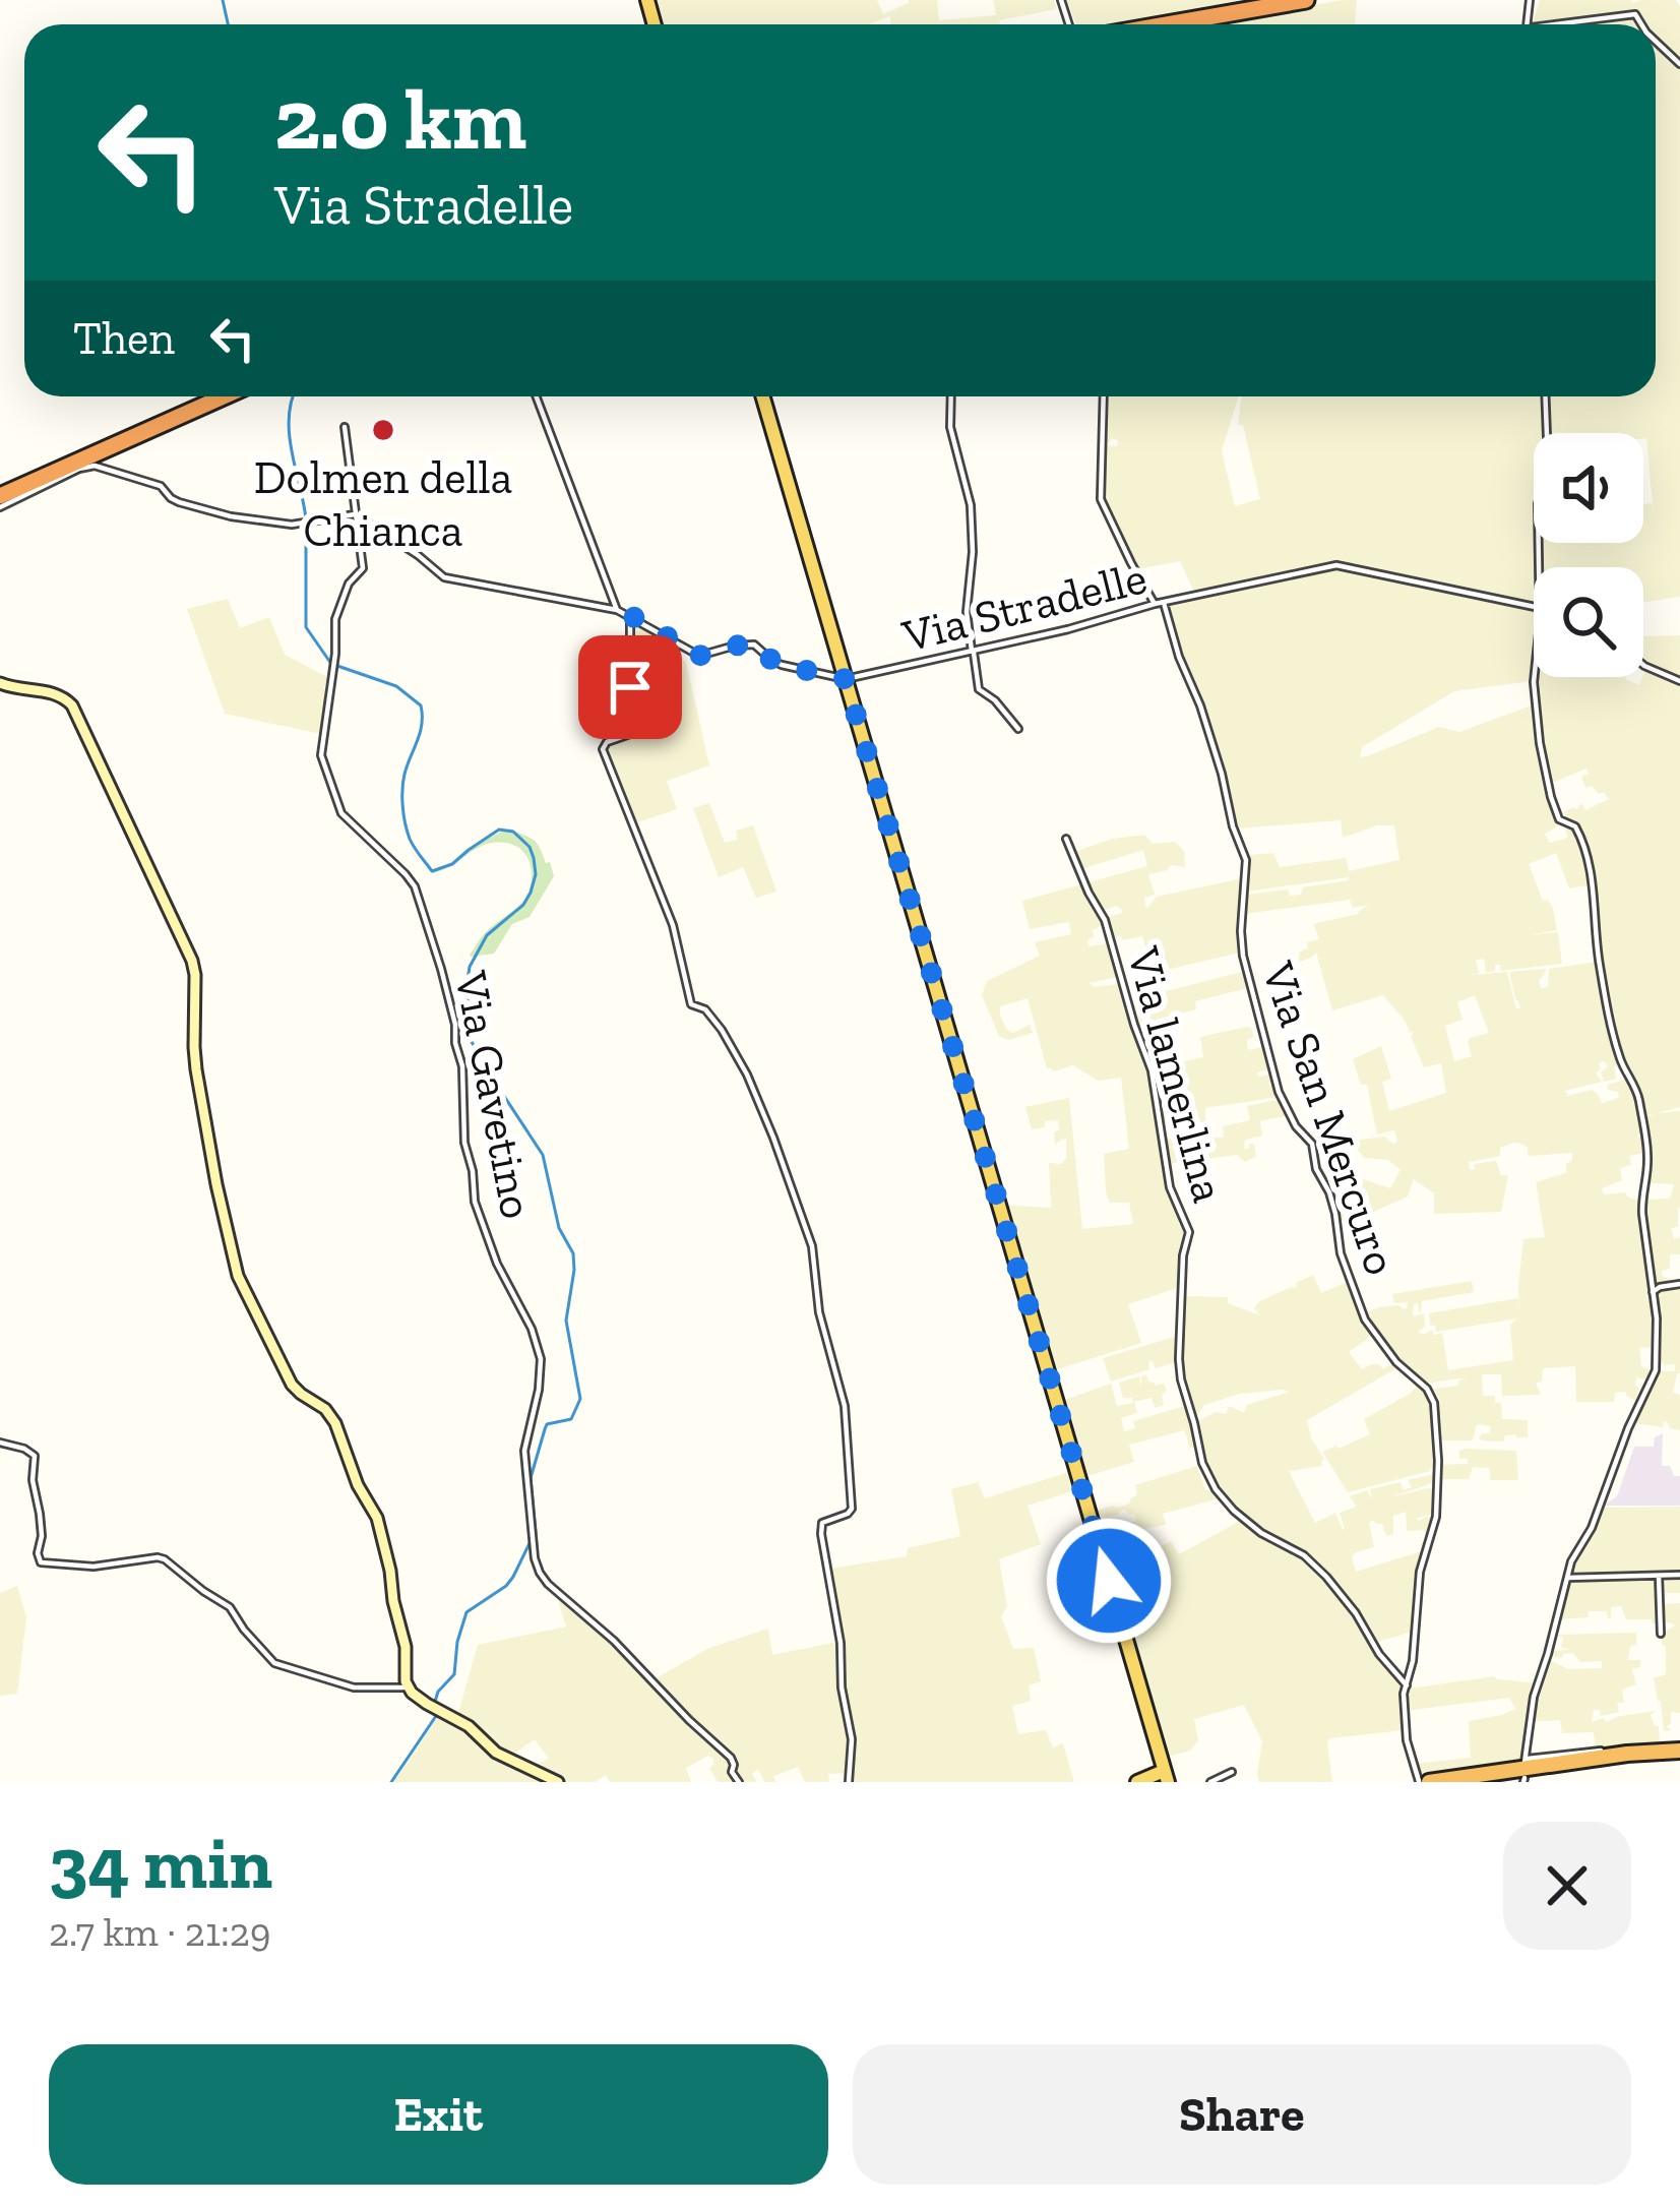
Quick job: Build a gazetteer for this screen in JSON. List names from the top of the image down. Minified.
{"streets":{"street":["Via Stradelle","Via lamerlina","Via Gavetino","Via San Mercuro"]},"crossings":[["Via Stradelle","Via Gavetino"],["Via Stradelle","Via San Mercuro"],["Via lamerlina","Via San Mercuro"]],"places":["Dolmen della Chianca"],"page":{"turn":["2.0 km","Via Stradelle"],"then":"Then","heading":["34 min","2.7 km · 21:29"],"buttons":["Exit","Share"]}}
